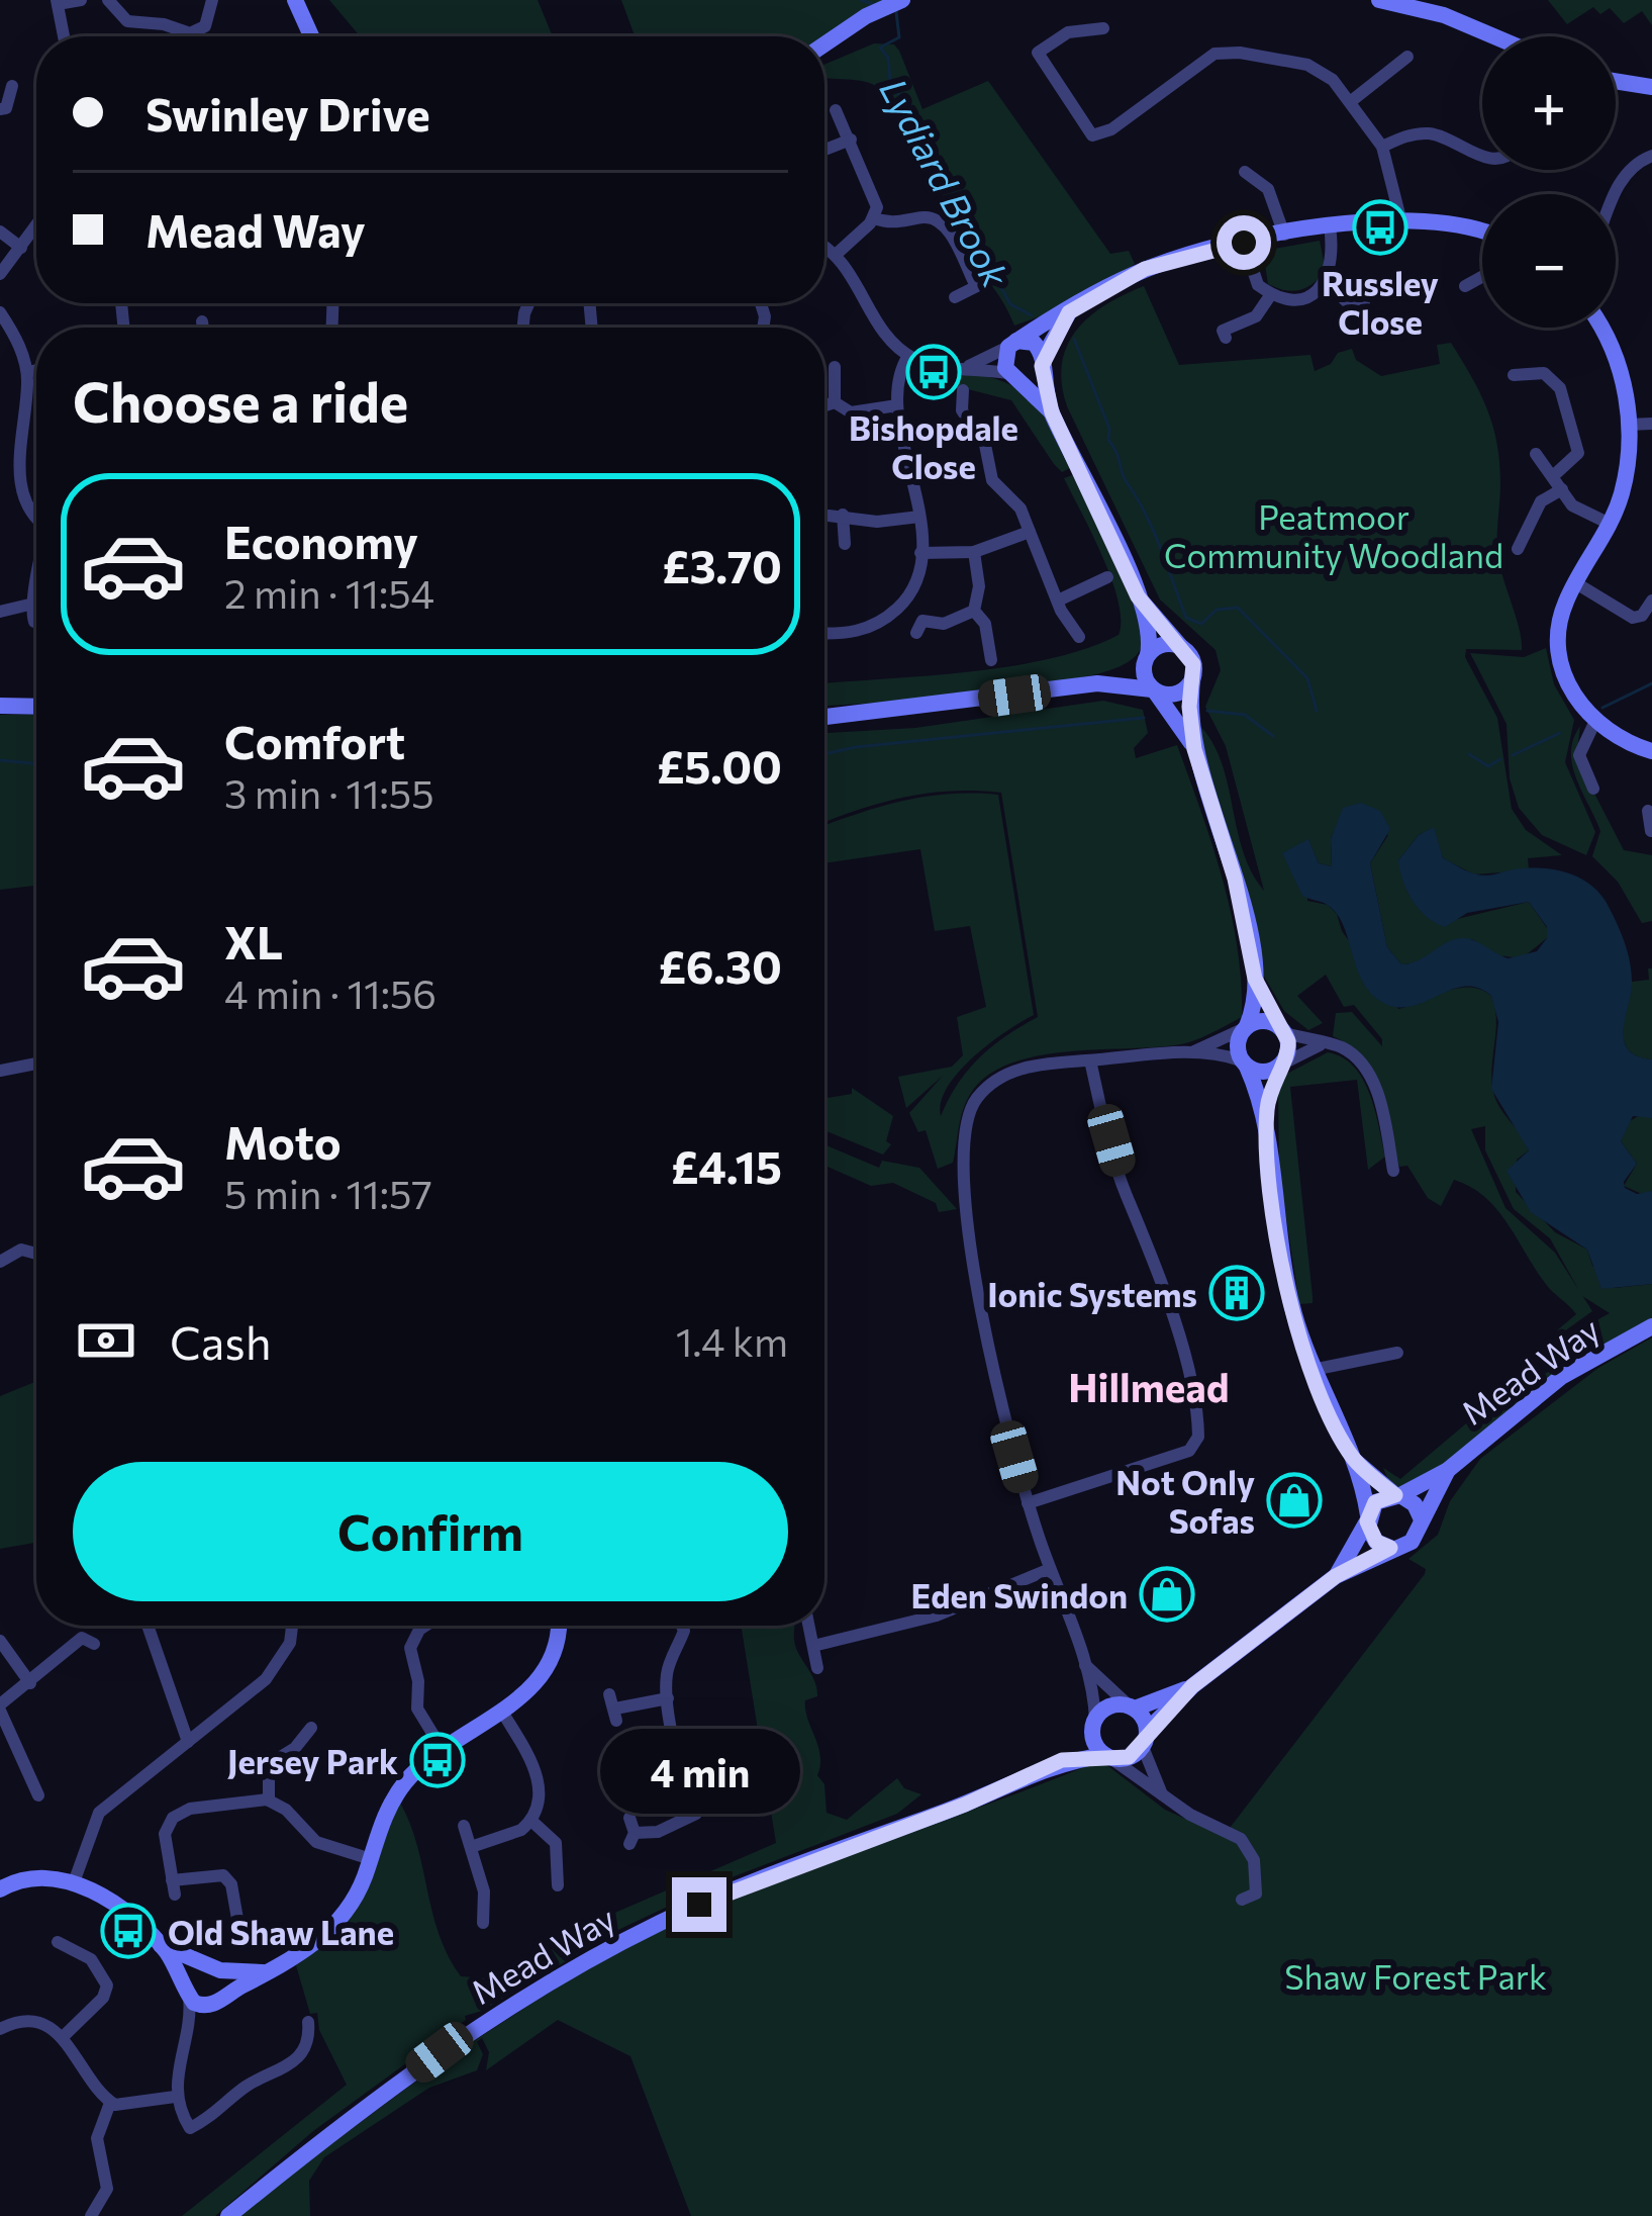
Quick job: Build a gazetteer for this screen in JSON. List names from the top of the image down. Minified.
{"streets":{"main road":["Mead Way"]},"districts":["Hillmead"],"water":["Lydiard Brook"],"parks":["Peatmoor Community Woodland","Shaw Forest Park"],"places":{"bus stop":["Russley Close","Bishopdale Close","Jersey Park","Old Shaw Lane"],"building":["Ionic Systems"],"shop":["Not Only Sofas","Eden Swindon"]},"page":{"map_buttons":["+","−"],"banner":["Swinley Drive","Mead Way"],"heading":"Choose a ride","list":[{"name":"Economy","note":"2 min · 11:54","value":"£3.70"},{"name":"Comfort","note":"3 min · 11:55","value":"£5.00"},{"name":"XL","note":"4 min · 11:56","value":"£6.30"},{"name":"Moto","note":"5 min · 11:57","value":"£4.15"}],"pay":["Cash","1.4 km"],"buttons":"Confirm","bubble":"4 min"}}
